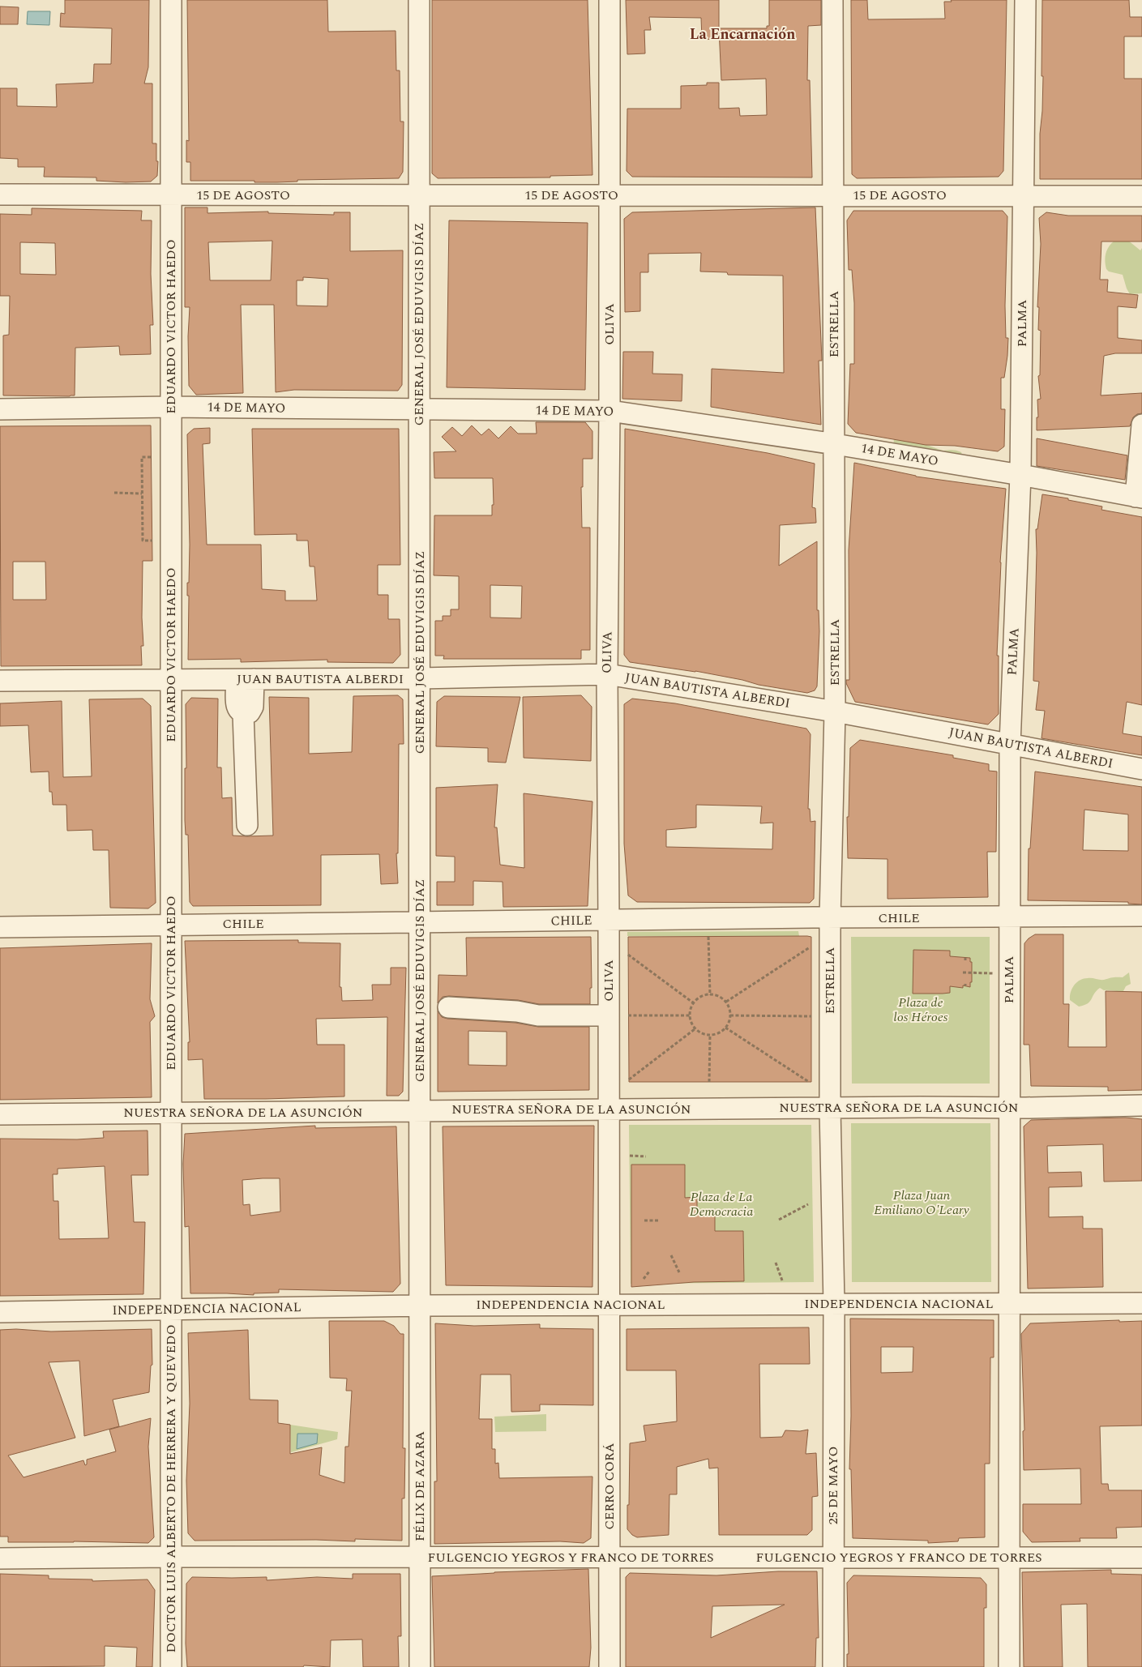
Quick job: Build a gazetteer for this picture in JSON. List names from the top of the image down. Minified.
{"streets":{"street":["15 DE AGOSTO","PALMA","GENERAL JOSÉ EDUVIGIS DÍAZ","OLIVA","ESTRELLA","EDUARDO VICTOR HAEDO","14 DE MAYO","JUAN BAUTISTA ALBERDI","CHILE","NUESTRA SEÑORA DE LA ASUNCIÓN","INDEPENDENCIA NACIONAL","25 DE MAYO","FÉLIX DE AZARA","CERRO CORÁ","DOCTOR LUIS ALBERTO DE HERRERA Y QUEVEDO","FULGENCIO YEGROS Y FRANCO DE TORRES"]},"crossings":[["15 DE AGOSTO","PALMA"],["15 DE AGOSTO","GENERAL JOSÉ EDUVIGIS DÍAZ"],["15 DE AGOSTO","OLIVA"],["15 DE AGOSTO","ESTRELLA"],["15 DE AGOSTO","EDUARDO VICTOR HAEDO"],["PALMA","14 DE MAYO"],["PALMA","JUAN BAUTISTA ALBERDI"],["PALMA","CHILE"],["PALMA","NUESTRA SEÑORA DE LA ASUNCIÓN"],["PALMA","INDEPENDENCIA NACIONAL"],["PALMA","FULGENCIO YEGROS Y FRANCO DE TORRES"],["GENERAL JOSÉ EDUVIGIS DÍAZ","14 DE MAYO"],["GENERAL JOSÉ EDUVIGIS DÍAZ","JUAN BAUTISTA ALBERDI"],["GENERAL JOSÉ EDUVIGIS DÍAZ","CHILE"],["GENERAL JOSÉ EDUVIGIS DÍAZ","NUESTRA SEÑORA DE LA ASUNCIÓN"],["GENERAL JOSÉ EDUVIGIS DÍAZ","INDEPENDENCIA NACIONAL"],["GENERAL JOSÉ EDUVIGIS DÍAZ","FÉLIX DE AZARA"],["OLIVA","14 DE MAYO"],["OLIVA","JUAN BAUTISTA ALBERDI"],["OLIVA","CHILE"],["OLIVA","NUESTRA SEÑORA DE LA ASUNCIÓN"],["OLIVA","INDEPENDENCIA NACIONAL"],["OLIVA","CERRO CORÁ"],["ESTRELLA","14 DE MAYO"],["ESTRELLA","JUAN BAUTISTA ALBERDI"],["ESTRELLA","CHILE"],["ESTRELLA","NUESTRA SEÑORA DE LA ASUNCIÓN"],["ESTRELLA","INDEPENDENCIA NACIONAL"],["ESTRELLA","25 DE MAYO"],["EDUARDO VICTOR HAEDO","14 DE MAYO"],["EDUARDO VICTOR HAEDO","JUAN BAUTISTA ALBERDI"],["EDUARDO VICTOR HAEDO","CHILE"],["EDUARDO VICTOR HAEDO","NUESTRA SEÑORA DE LA ASUNCIÓN"],["EDUARDO VICTOR HAEDO","INDEPENDENCIA NACIONAL"],["EDUARDO VICTOR HAEDO","DOCTOR LUIS ALBERTO DE HERRERA Y QUEVEDO"],["INDEPENDENCIA NACIONAL","25 DE MAYO"],["INDEPENDENCIA NACIONAL","FÉLIX DE AZARA"],["INDEPENDENCIA NACIONAL","CERRO CORÁ"],["INDEPENDENCIA NACIONAL","DOCTOR LUIS ALBERTO DE HERRERA Y QUEVEDO"],["25 DE MAYO","FULGENCIO YEGROS Y FRANCO DE TORRES"],["FÉLIX DE AZARA","FULGENCIO YEGROS Y FRANCO DE TORRES"],["CERRO CORÁ","FULGENCIO YEGROS Y FRANCO DE TORRES"],["DOCTOR LUIS ALBERTO DE HERRERA Y QUEVEDO","FULGENCIO YEGROS Y FRANCO DE TORRES"]],"districts":["La Encarnación"],"parks":["Plaza de los Héroes","Plaza Juan Emiliano O'Leary","Plaza de La Democracia"]}
